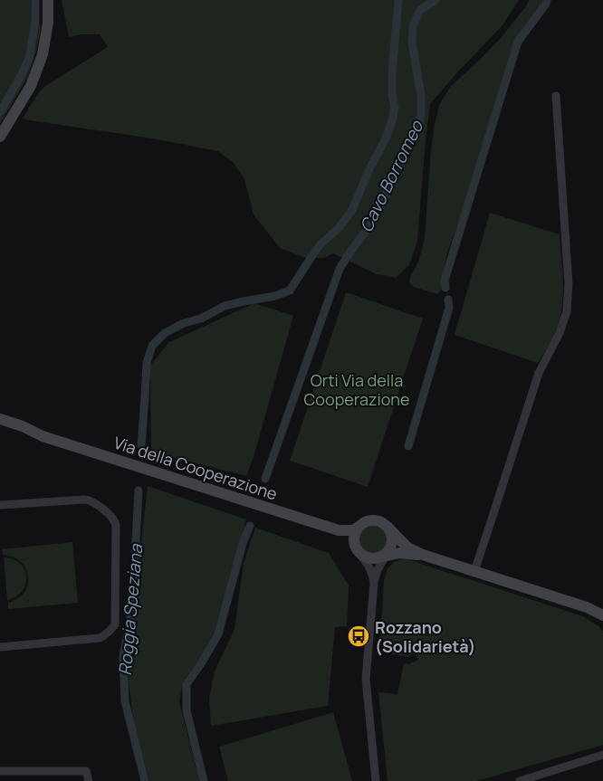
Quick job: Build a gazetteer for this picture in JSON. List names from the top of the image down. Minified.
{"streets":{"street":["Via della Cooperazione"]},"water":["Cavo Borromeo","Roggia Speziana"],"parks":["Orti Via della Cooperazione"],"places":{"bus stop":["Rozzano (Solidarietà)"]}}
